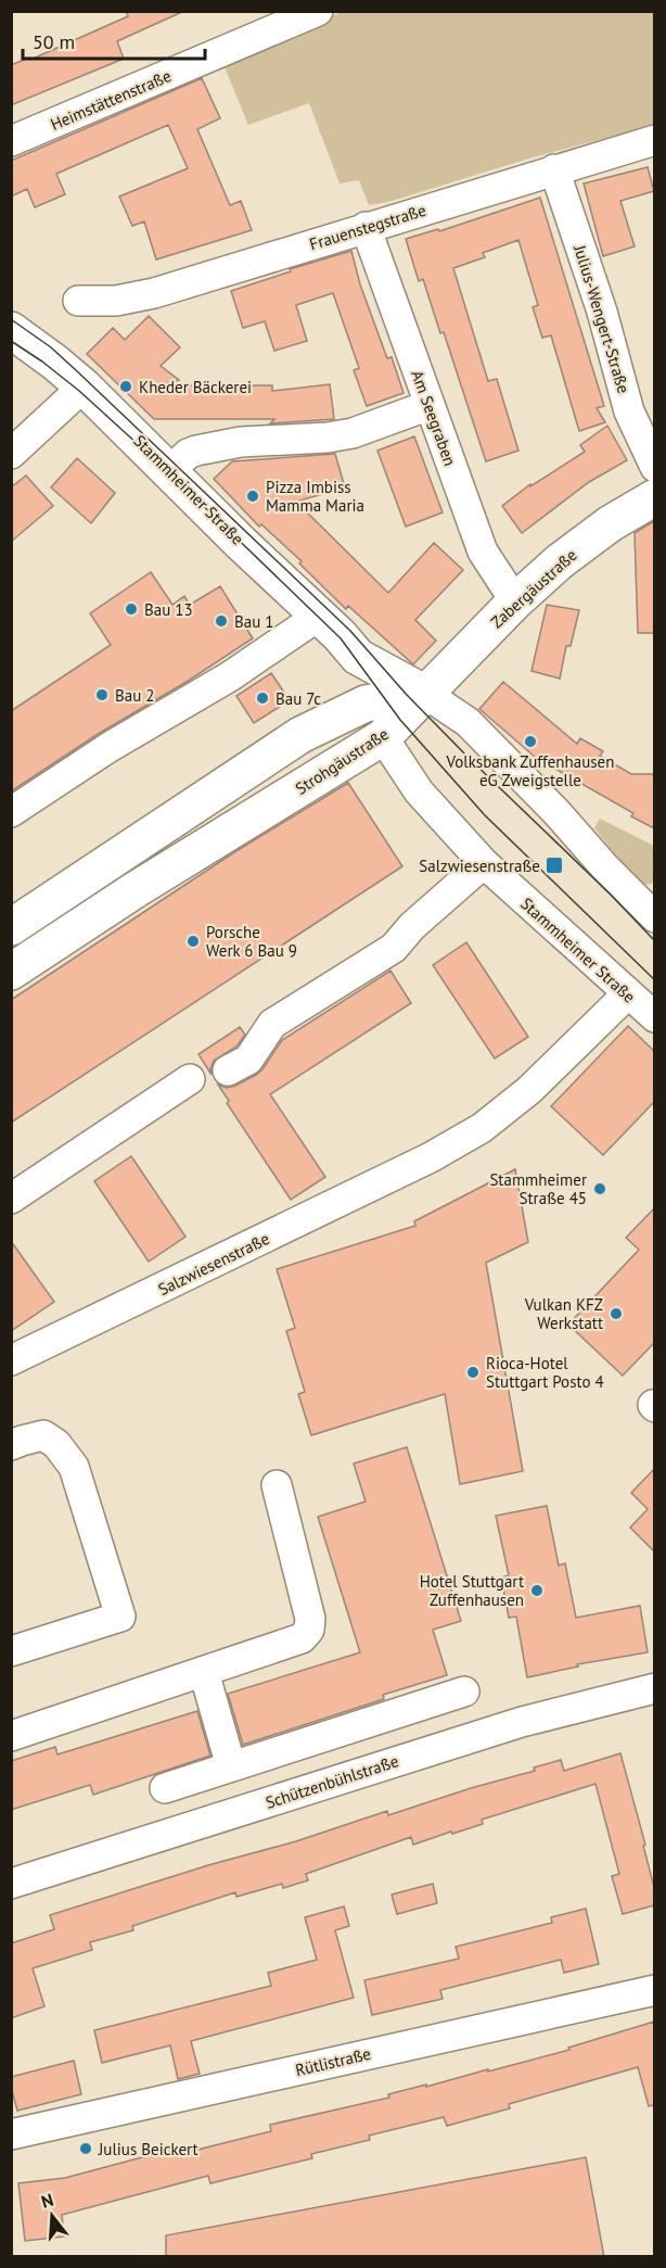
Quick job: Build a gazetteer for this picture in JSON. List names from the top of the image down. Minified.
{"streets":{"main road":["Stammheimer Straße","Zabergäustraße","Strohgäustraße"],"street":["Heimstättenstraße","Frauenstegstraße","Julius-Wengert-Straße","Am Seegraben","Salzwiesenstraße","Schützenbühlstraße","Rütlistraße"]},"crossings":[["Frauenstegstraße","Julius-Wengert-Straße"],["Frauenstegstraße","Am Seegraben"],["Am Seegraben","Zabergäustraße"],["Stammheimer Straße","Zabergäustraße"],["Stammheimer Straße","Strohgäustraße"],["Stammheimer Straße","Salzwiesenstraße"],["Zabergäustraße","Strohgäustraße"]],"places":{"other":["Kheder Bäckerei","Pizza Imbiss Mamma Maria","Bau 13","Bau 1","Bau 2","Bau 7c","Volksbank Zuffenhausen eG Zweigstelle","Porsche Werk 6 Bau 9","Stammheimer Straße 45","Vulkan KFZ Werkstatt","Rioca-Hotel Stuttgart Posto 4","Hotel Stuttgart Zuffenhausen","Julius Beickert"],"transit":["Salzwiesenstraße"]},"scale_bar":"50 m","north":"top"}
